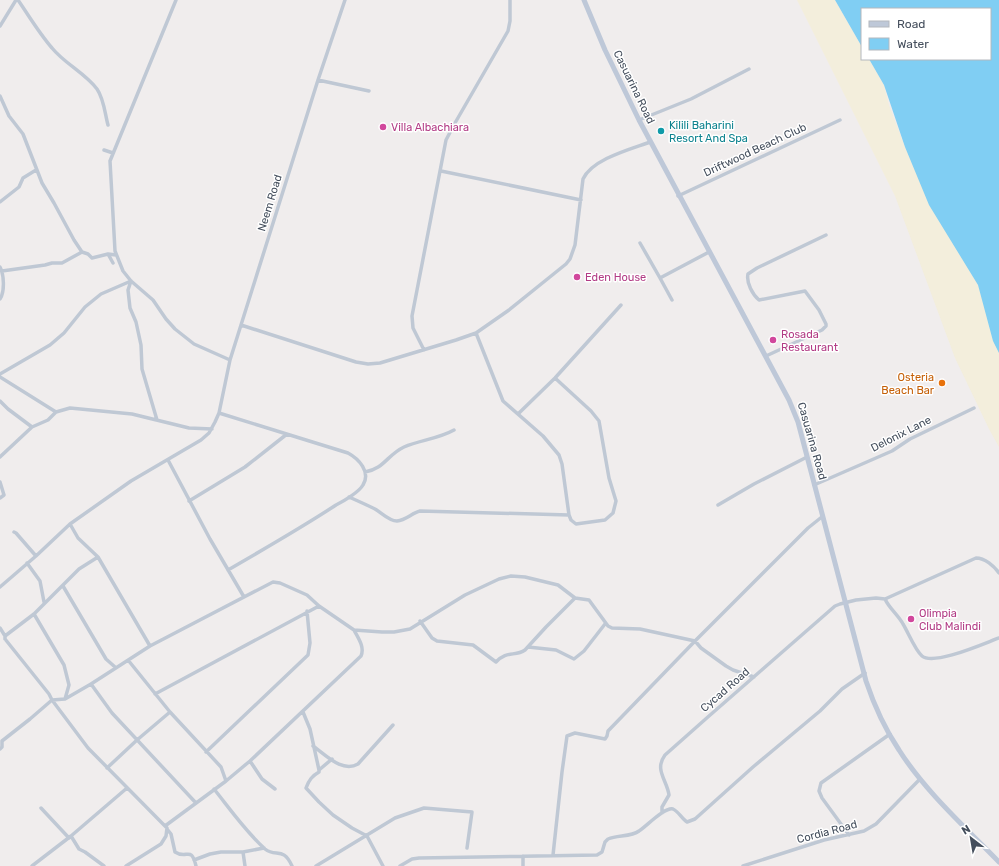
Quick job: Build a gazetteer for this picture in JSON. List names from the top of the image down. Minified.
{"streets":{"street":["Casuarina Road","Driftwood Beach Club","Neem Road","Delonix Lane","Cycad Road","Cordia Road"]},"crossings":[["Casuarina Road","Driftwood Beach Club"],["Casuarina Road","Delonix Lane"],["Casuarina Road","Cycad Road"],["Casuarina Road","Cordia Road"]],"places":["Villa Albachiara","Kilili Baharini Resort And Spa","Eden House","Rosada Restaurant","Osteria Beach Bar","Olimpia Club Malindi"],"legend":["Road","Water"],"north":"top left"}
